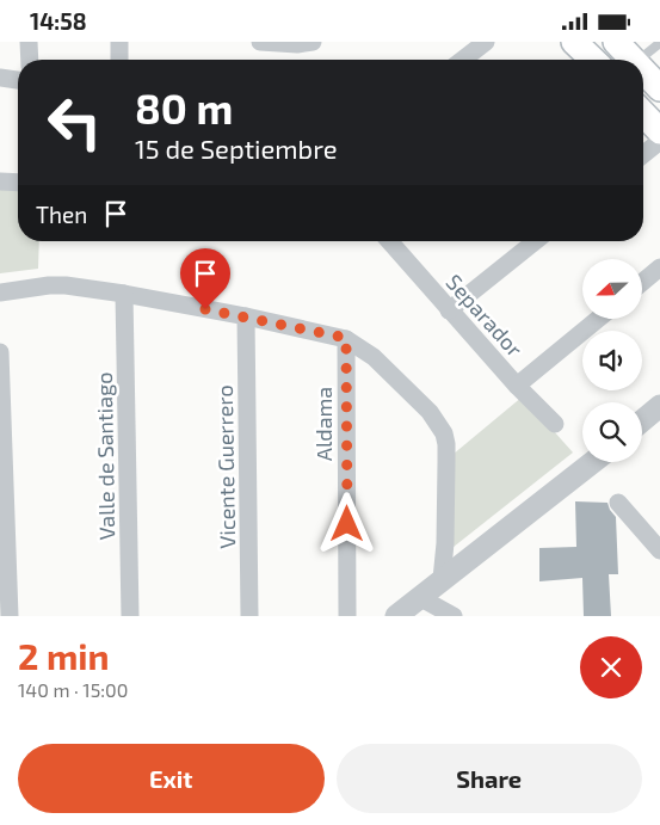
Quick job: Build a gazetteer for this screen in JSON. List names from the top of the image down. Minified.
{"streets":{"street":["Separador","Aldama","Valle de Santiago","Vicente Guerrero"]},"north":"left","page":{"status":"14:58","turn":["80 m","15 de Septiembre"],"then":"Then","heading":["2 min","140 m · 15:00"],"buttons":["Exit","Share"]}}
